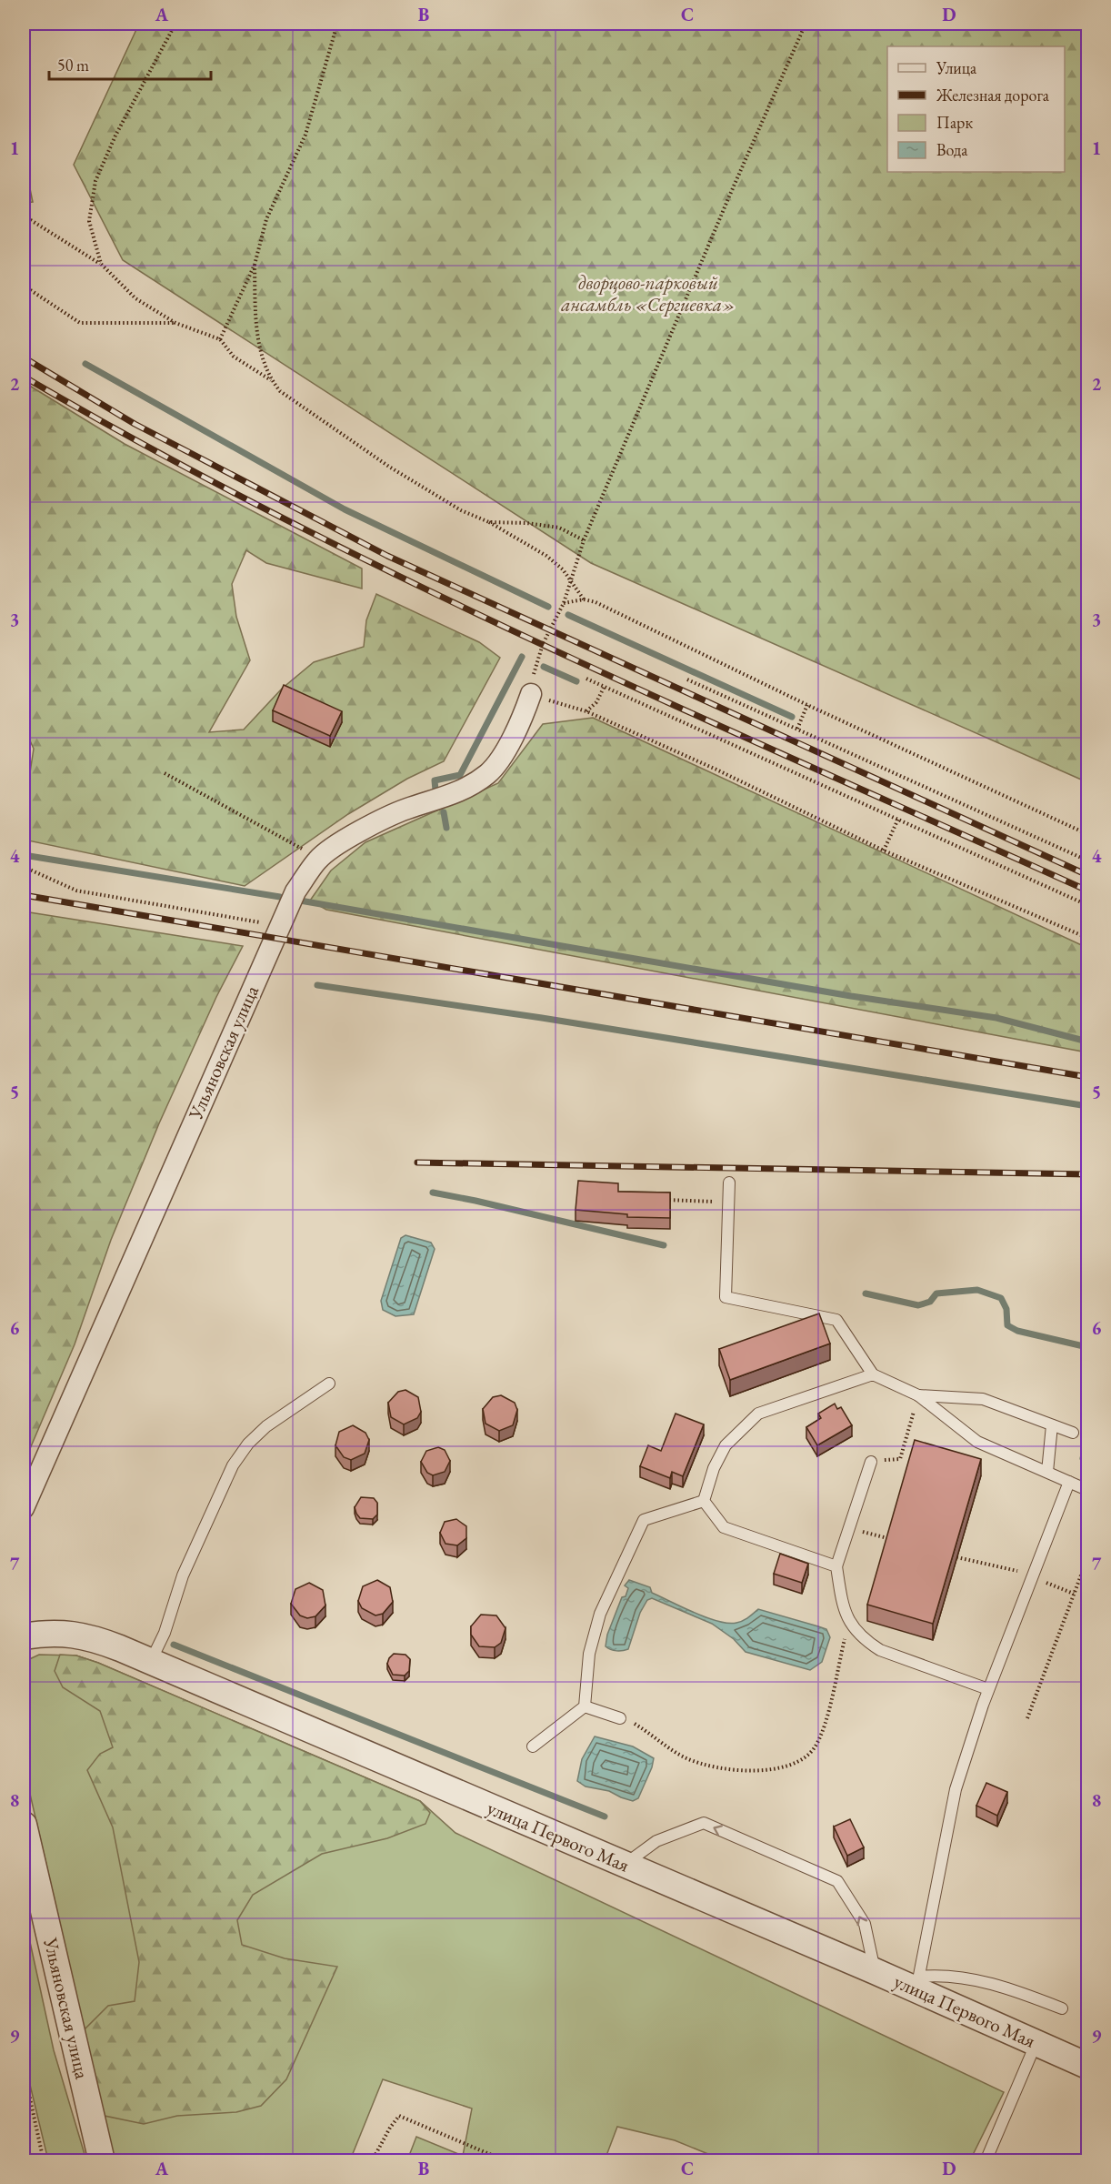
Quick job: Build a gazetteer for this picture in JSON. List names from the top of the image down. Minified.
{"streets":{"street":["Ульяновская улица","улица Первого Мая"]},"parks":["дворцово-парковый ансамбль «Сергиевка»"],"legend":["Улица","Железная дорога","Парк","Вода"],"scale_bar":"50 m","grid":{"columns":["A","B","C","D"],"rows":["1","2","3","4","5","6","7","8","9"]}}
